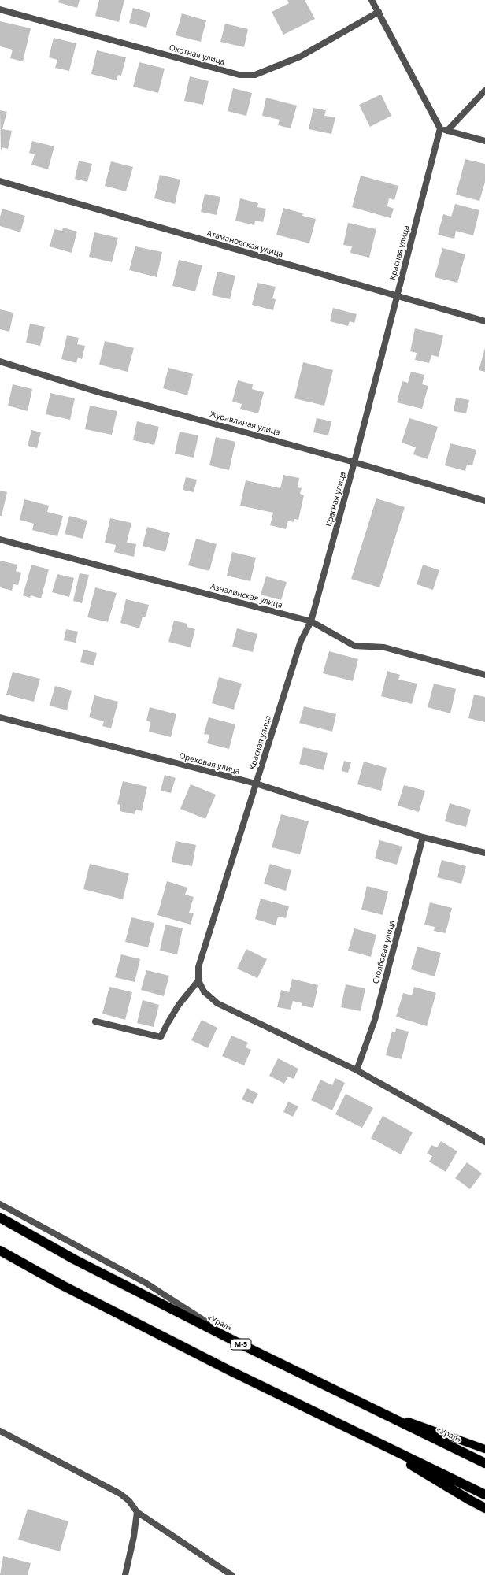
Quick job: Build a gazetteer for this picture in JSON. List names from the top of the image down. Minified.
{"streets":{"highway":["«Урал»","М-5"],"street":["Охотная улица","Атамановская улица","Красная улица","Журавлиная улица","Азналинская улица","Ореховая улица","Столбовая улица"]},"crossings":[["Атамановская улица","Красная улица"],["Красная улица","Журавлиная улица"],["Красная улица","Азналинская улица"],["Красная улица","Ореховая улица"],["Ореховая улица","Столбовая улица"]]}
